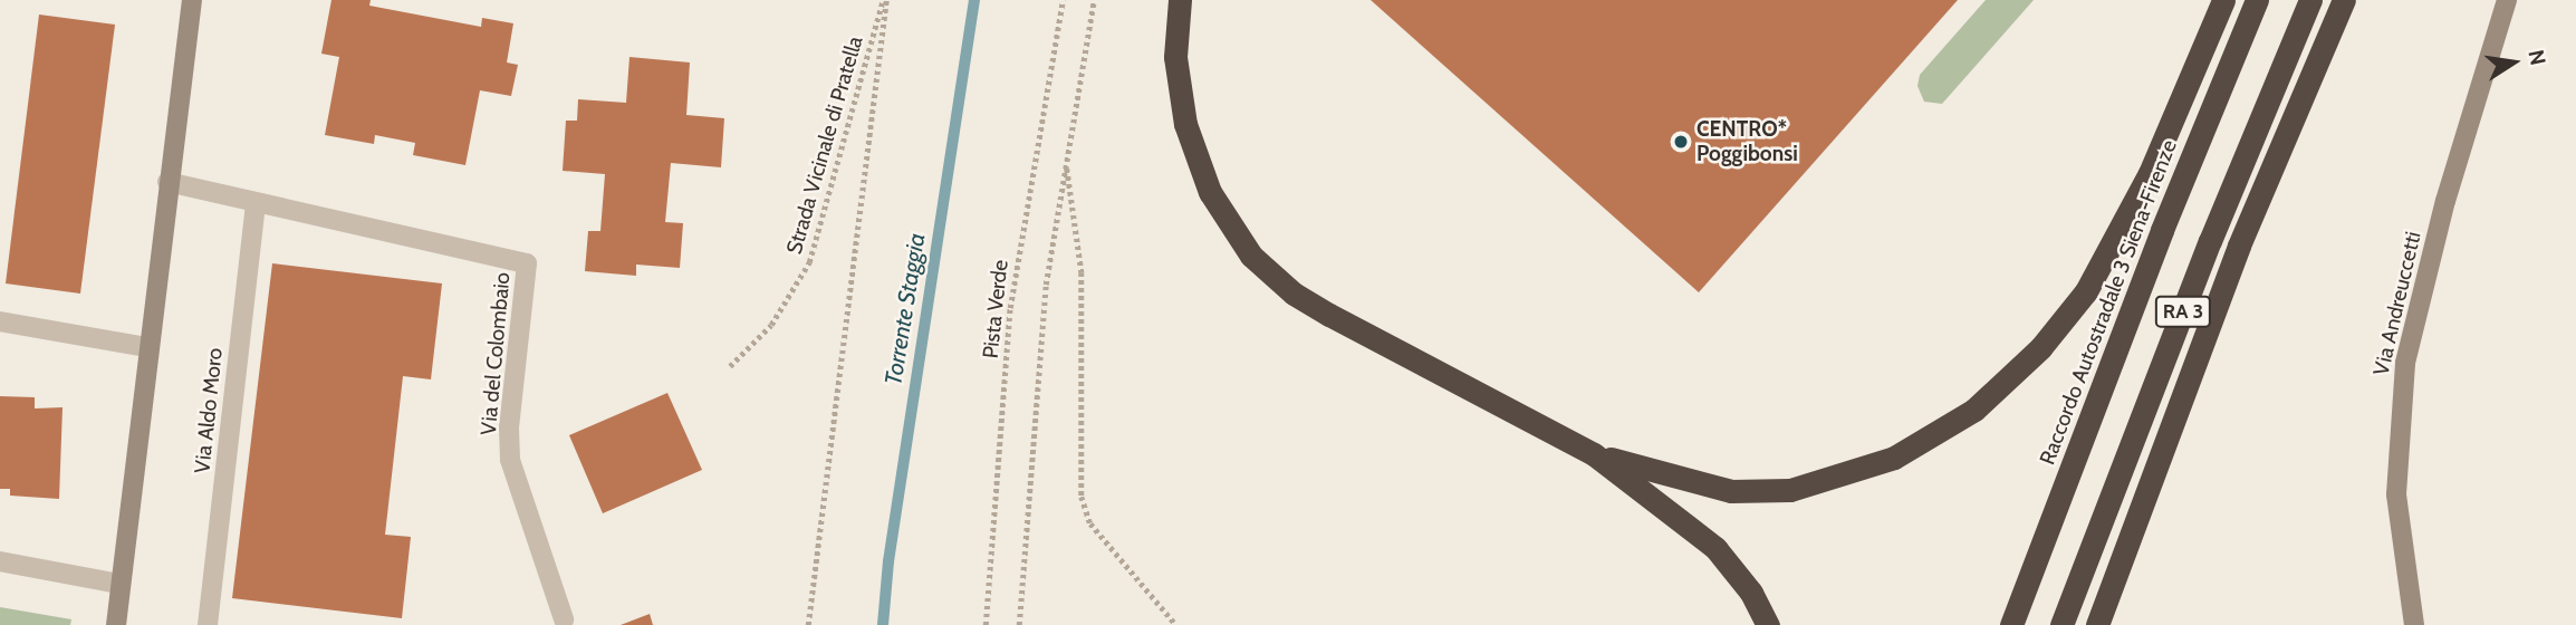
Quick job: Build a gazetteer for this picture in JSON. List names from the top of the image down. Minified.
{"streets":{"highway":["Raccordo Autostradale 3 Siena-Firenze","RA 3"],"main road":["Via Andreuccetti"],"street":["Via del Colombaio","Via Aldo Moro"],"path":["Strada Vicinale di Pratella","Pista Verde"]},"crossings":[["Via del Colombaio","Via Aldo Moro"]],"water":["Torrente Staggia"],"places":["CENTRO* Poggibonsi"],"north":"right"}
